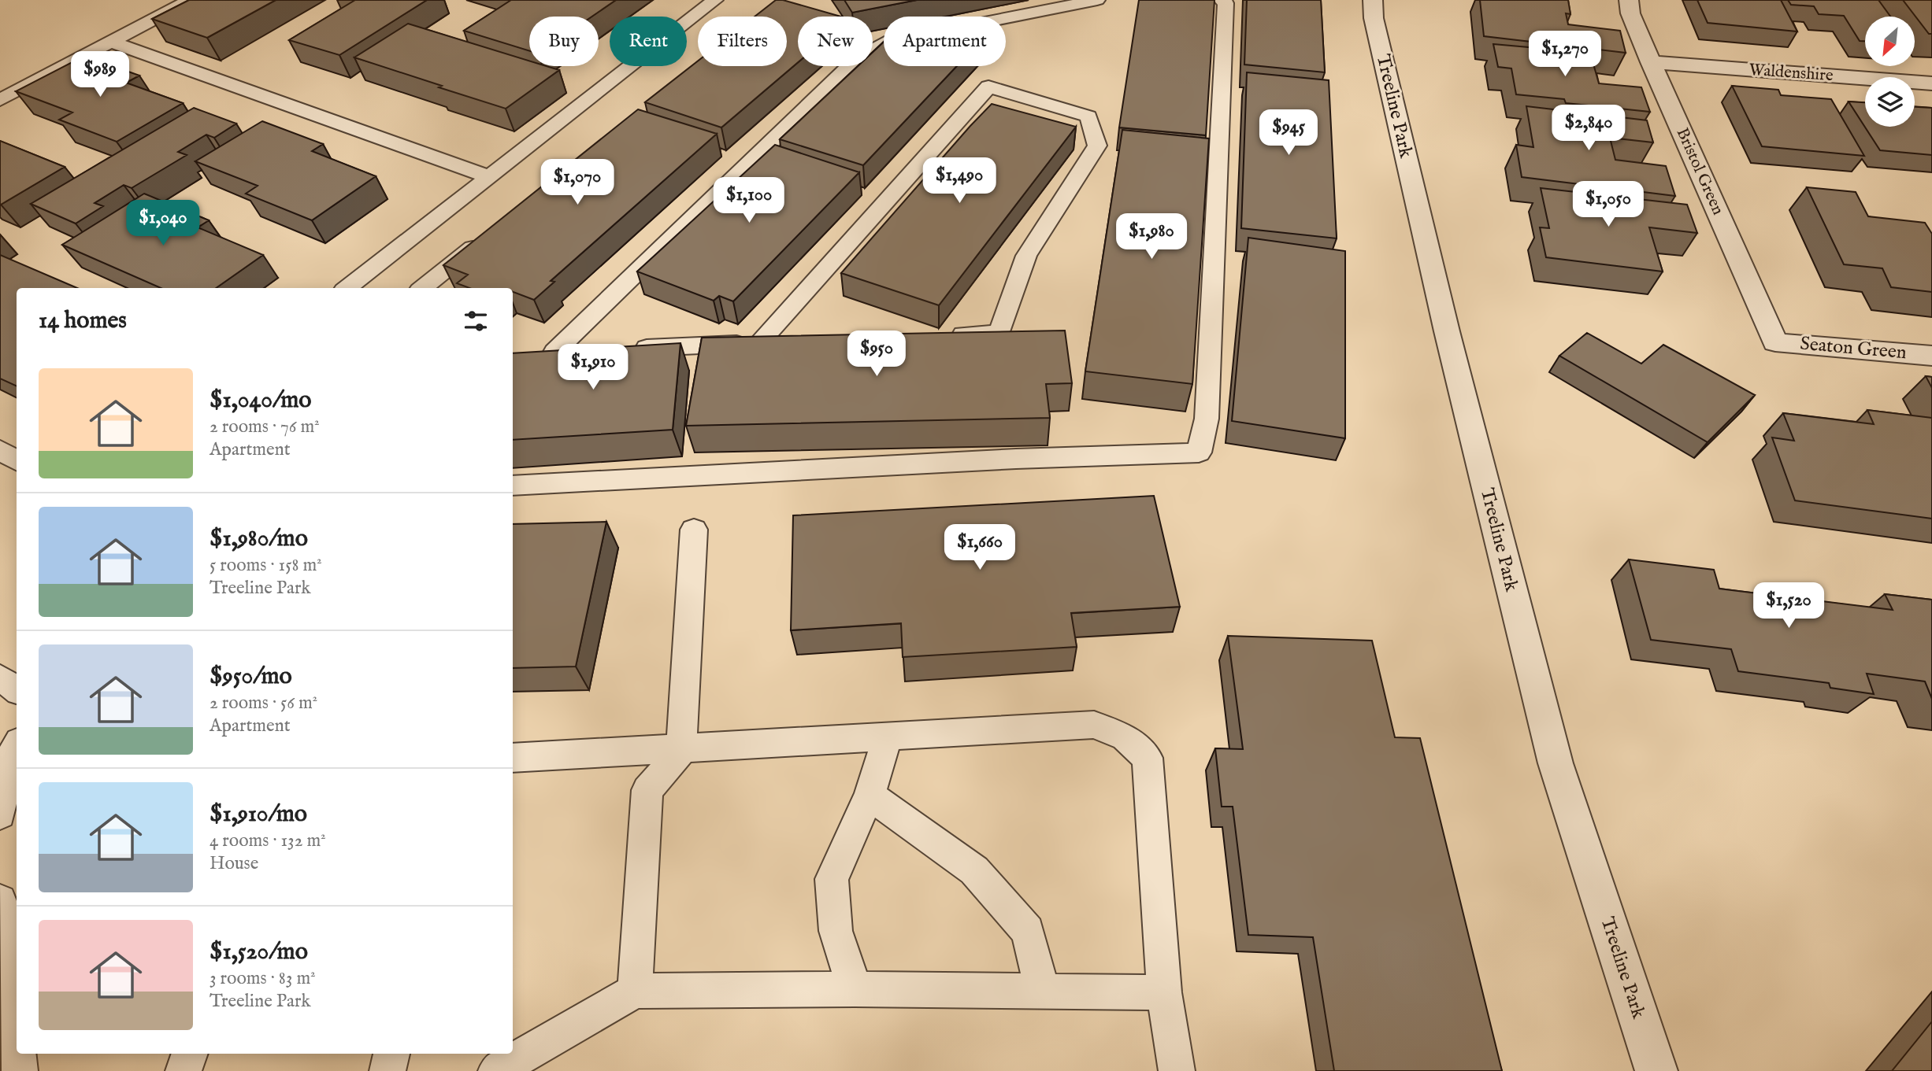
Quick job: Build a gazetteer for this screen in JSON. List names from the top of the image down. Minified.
{"streets":{"street":["Waldenshire","Treeline Park","Bristol Green","Seaton Green"]},"crossings":[["Waldenshire","Bristol Green"],["Bristol Green","Seaton Green"]],"north":"bottom left","page":{"chip":["Buy","Rent","Filters","New","Apartment"],"price":["$1,270","$989","$2,840","$945","$1,490","$1,070","$1,100","$1,050","$1,040","$1,980","$950","$1,910","$1,660","$1,520"],"heading":"14 homes","list":[{"name":"$1,040/mo","note":"2 rooms · 76 m² · Apartment"},{"name":"$1,980/mo","note":"5 rooms · 158 m² · Treeline Park"},{"name":"$950/mo","note":"2 rooms · 56 m² · Apartment"},{"name":"$1,910/mo","note":"4 rooms · 132 m² · House"},{"name":"$1,520/mo","note":"3 rooms · 83 m² · Treeline Park"}]}}
